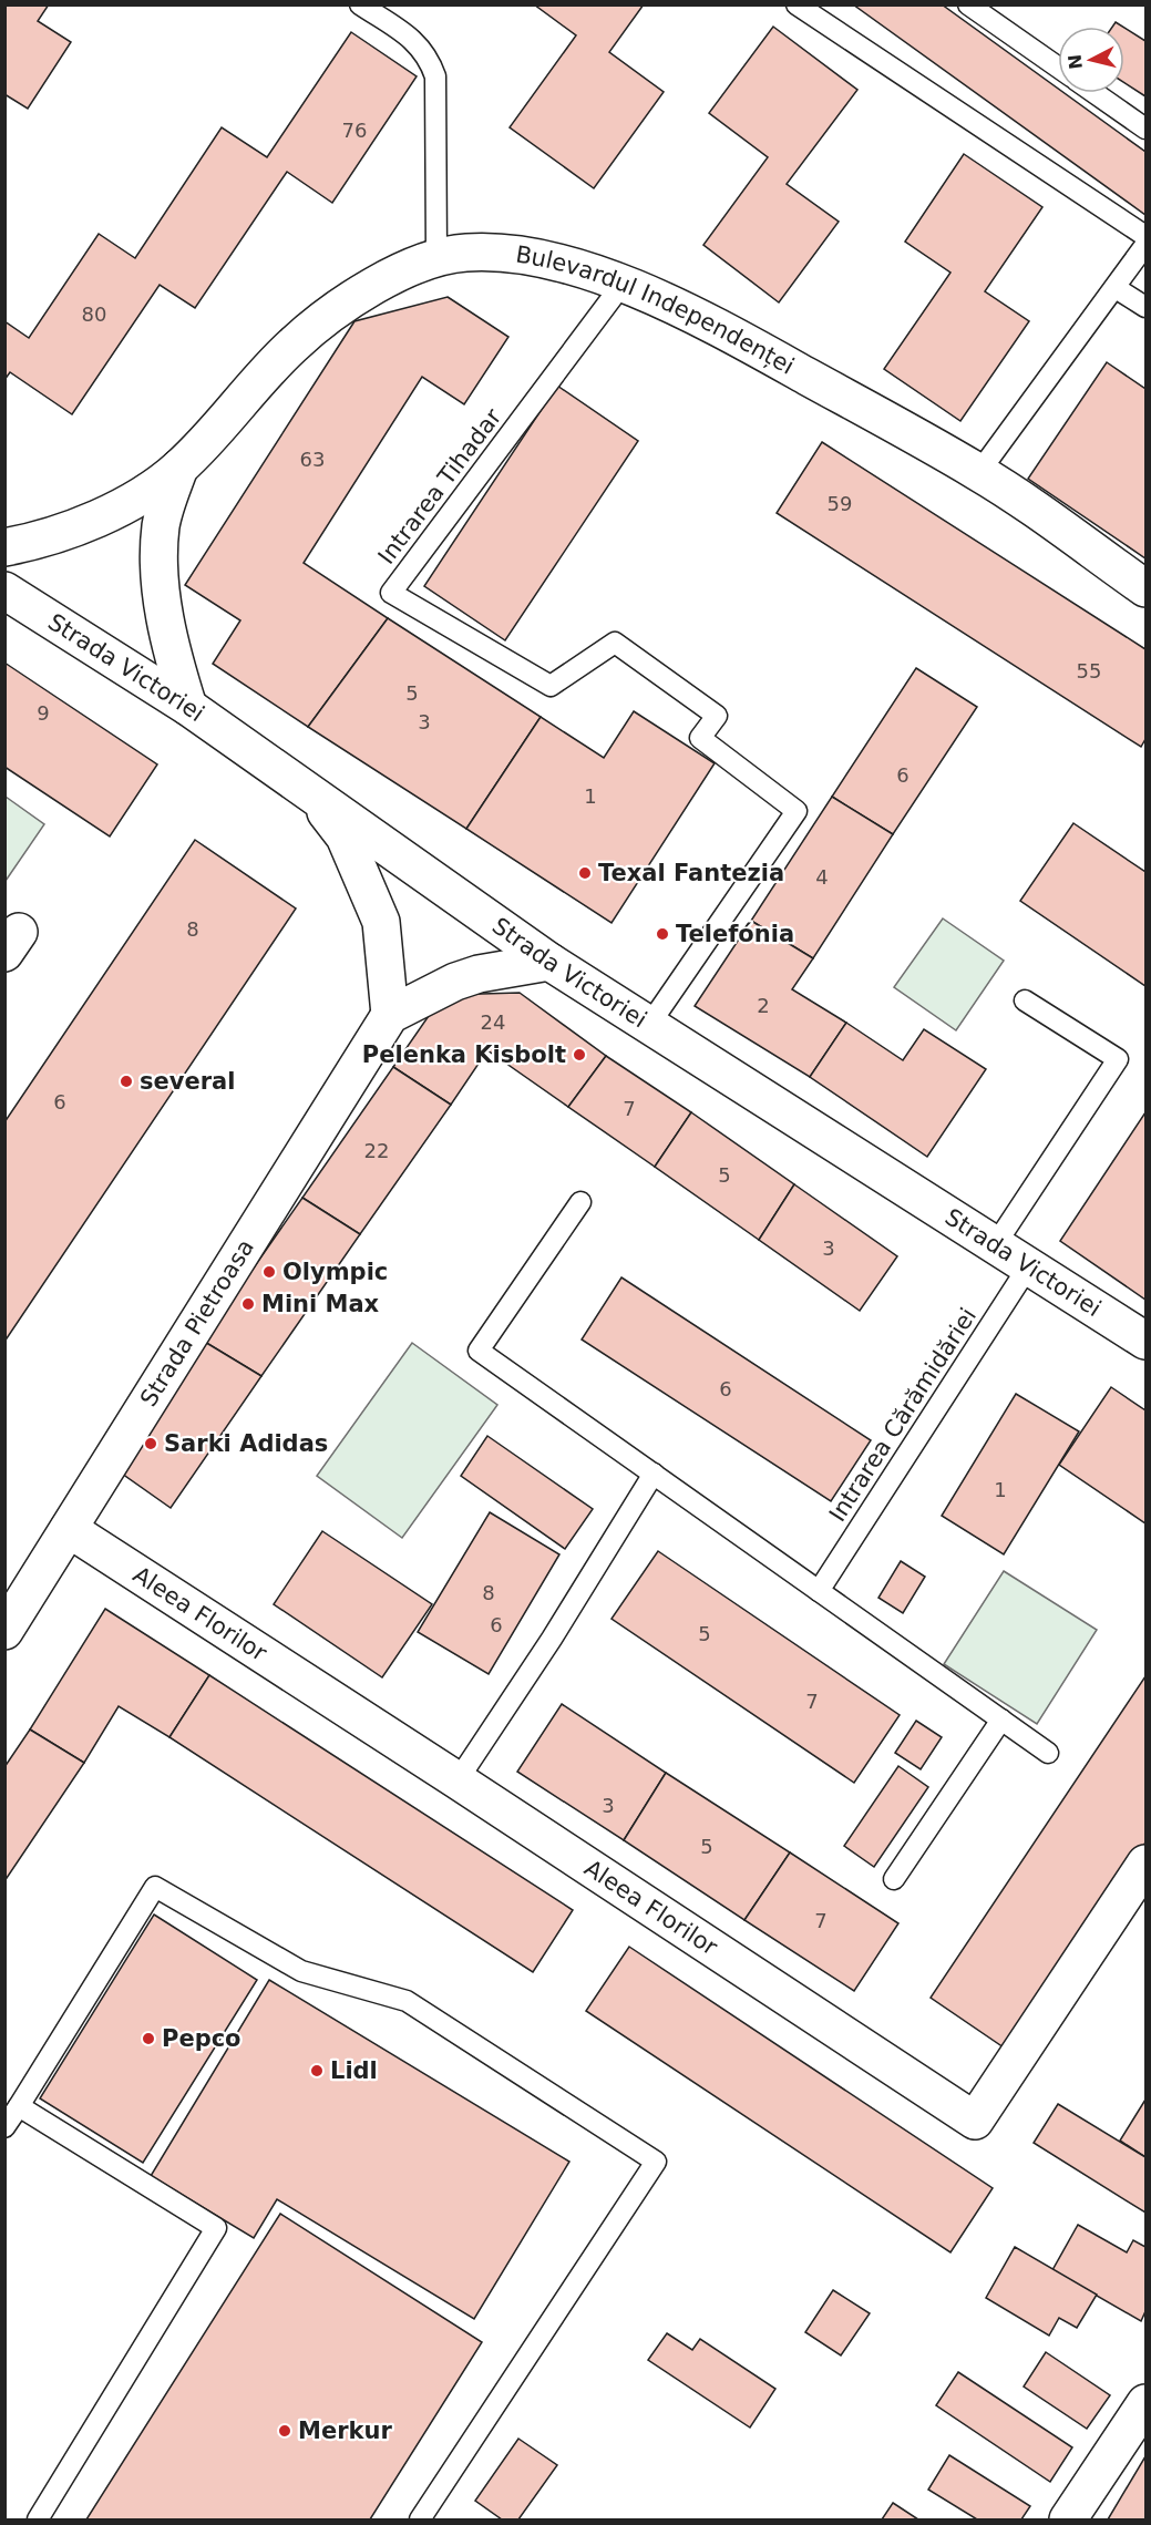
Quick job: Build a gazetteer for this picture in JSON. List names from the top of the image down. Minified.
{"streets":{"street":["Bulevardul Independenței","Strada Victoriei","Strada Pietroasa","Aleea Florilor"],"lane":["Intrarea Tihadar","Intrarea Cărămidăriei"]},"crossings":[["Bulevardul Independenței","Intrarea Tihadar"],["Bulevardul Independenței","Strada Victoriei"],["Intrarea Tihadar","Strada Victoriei"],["Strada Victoriei","Intrarea Cărămidăriei"],["Strada Pietroasa","Aleea Florilor"]],"places":["Texal Fantezia","Telefónia","Pelenka Kisbolt","several","Olympic","Mini Max","Sarki Adidas","Pepco","Lidl","Merkur"],"house_numbers":["76","80","63","59","55","5","9","3","6","1","4","8","2","24","6","7","22","5","3","6","1","8","6","5","7","3","5","7"],"north":"left"}
